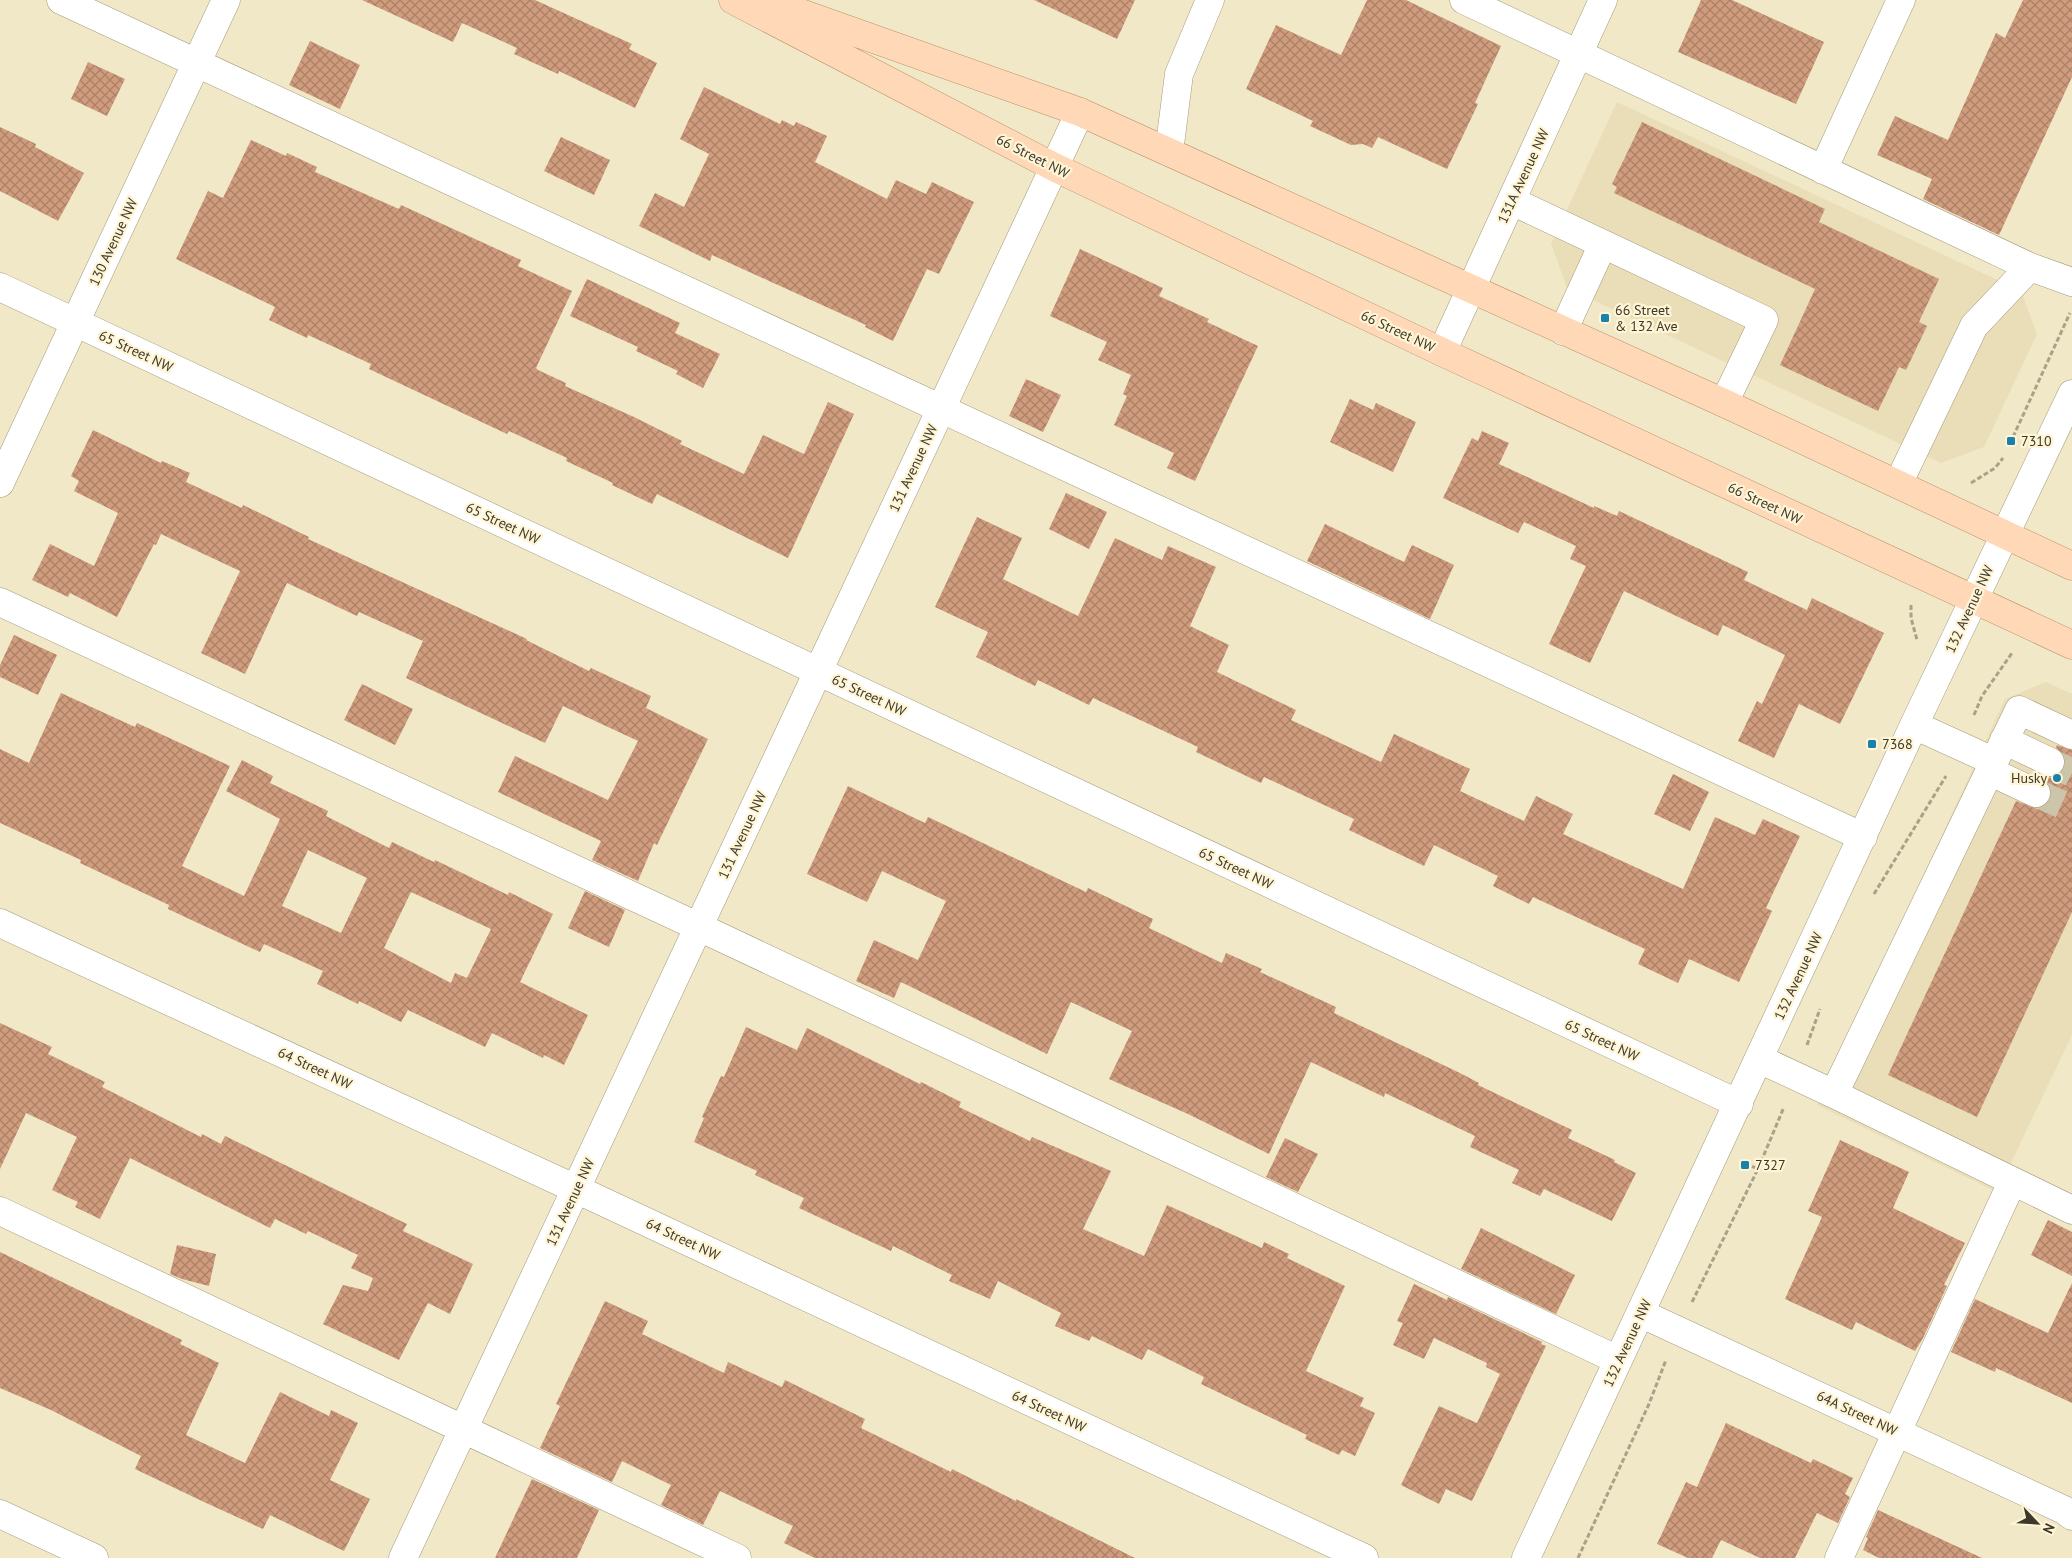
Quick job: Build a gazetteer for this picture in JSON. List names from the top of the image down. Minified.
{"streets":{"main road":["66 Street NW"],"street":["131A Avenue NW","130 Avenue NW","65 Street NW","131 Avenue NW","132 Avenue NW","64 Street NW","64A Street NW"]},"crossings":[["66 Street NW","131A Avenue NW"],["66 Street NW","131 Avenue NW"],["66 Street NW","132 Avenue NW"],["130 Avenue NW","65 Street NW"],["65 Street NW","131 Avenue NW"],["65 Street NW","132 Avenue NW"],["131 Avenue NW","64 Street NW"],["132 Avenue NW","64A Street NW"]],"places":{"transit":["66 Street & 132 Ave","7310","7368","7327"],"other":["Husky"]},"north":"bottom right"}
